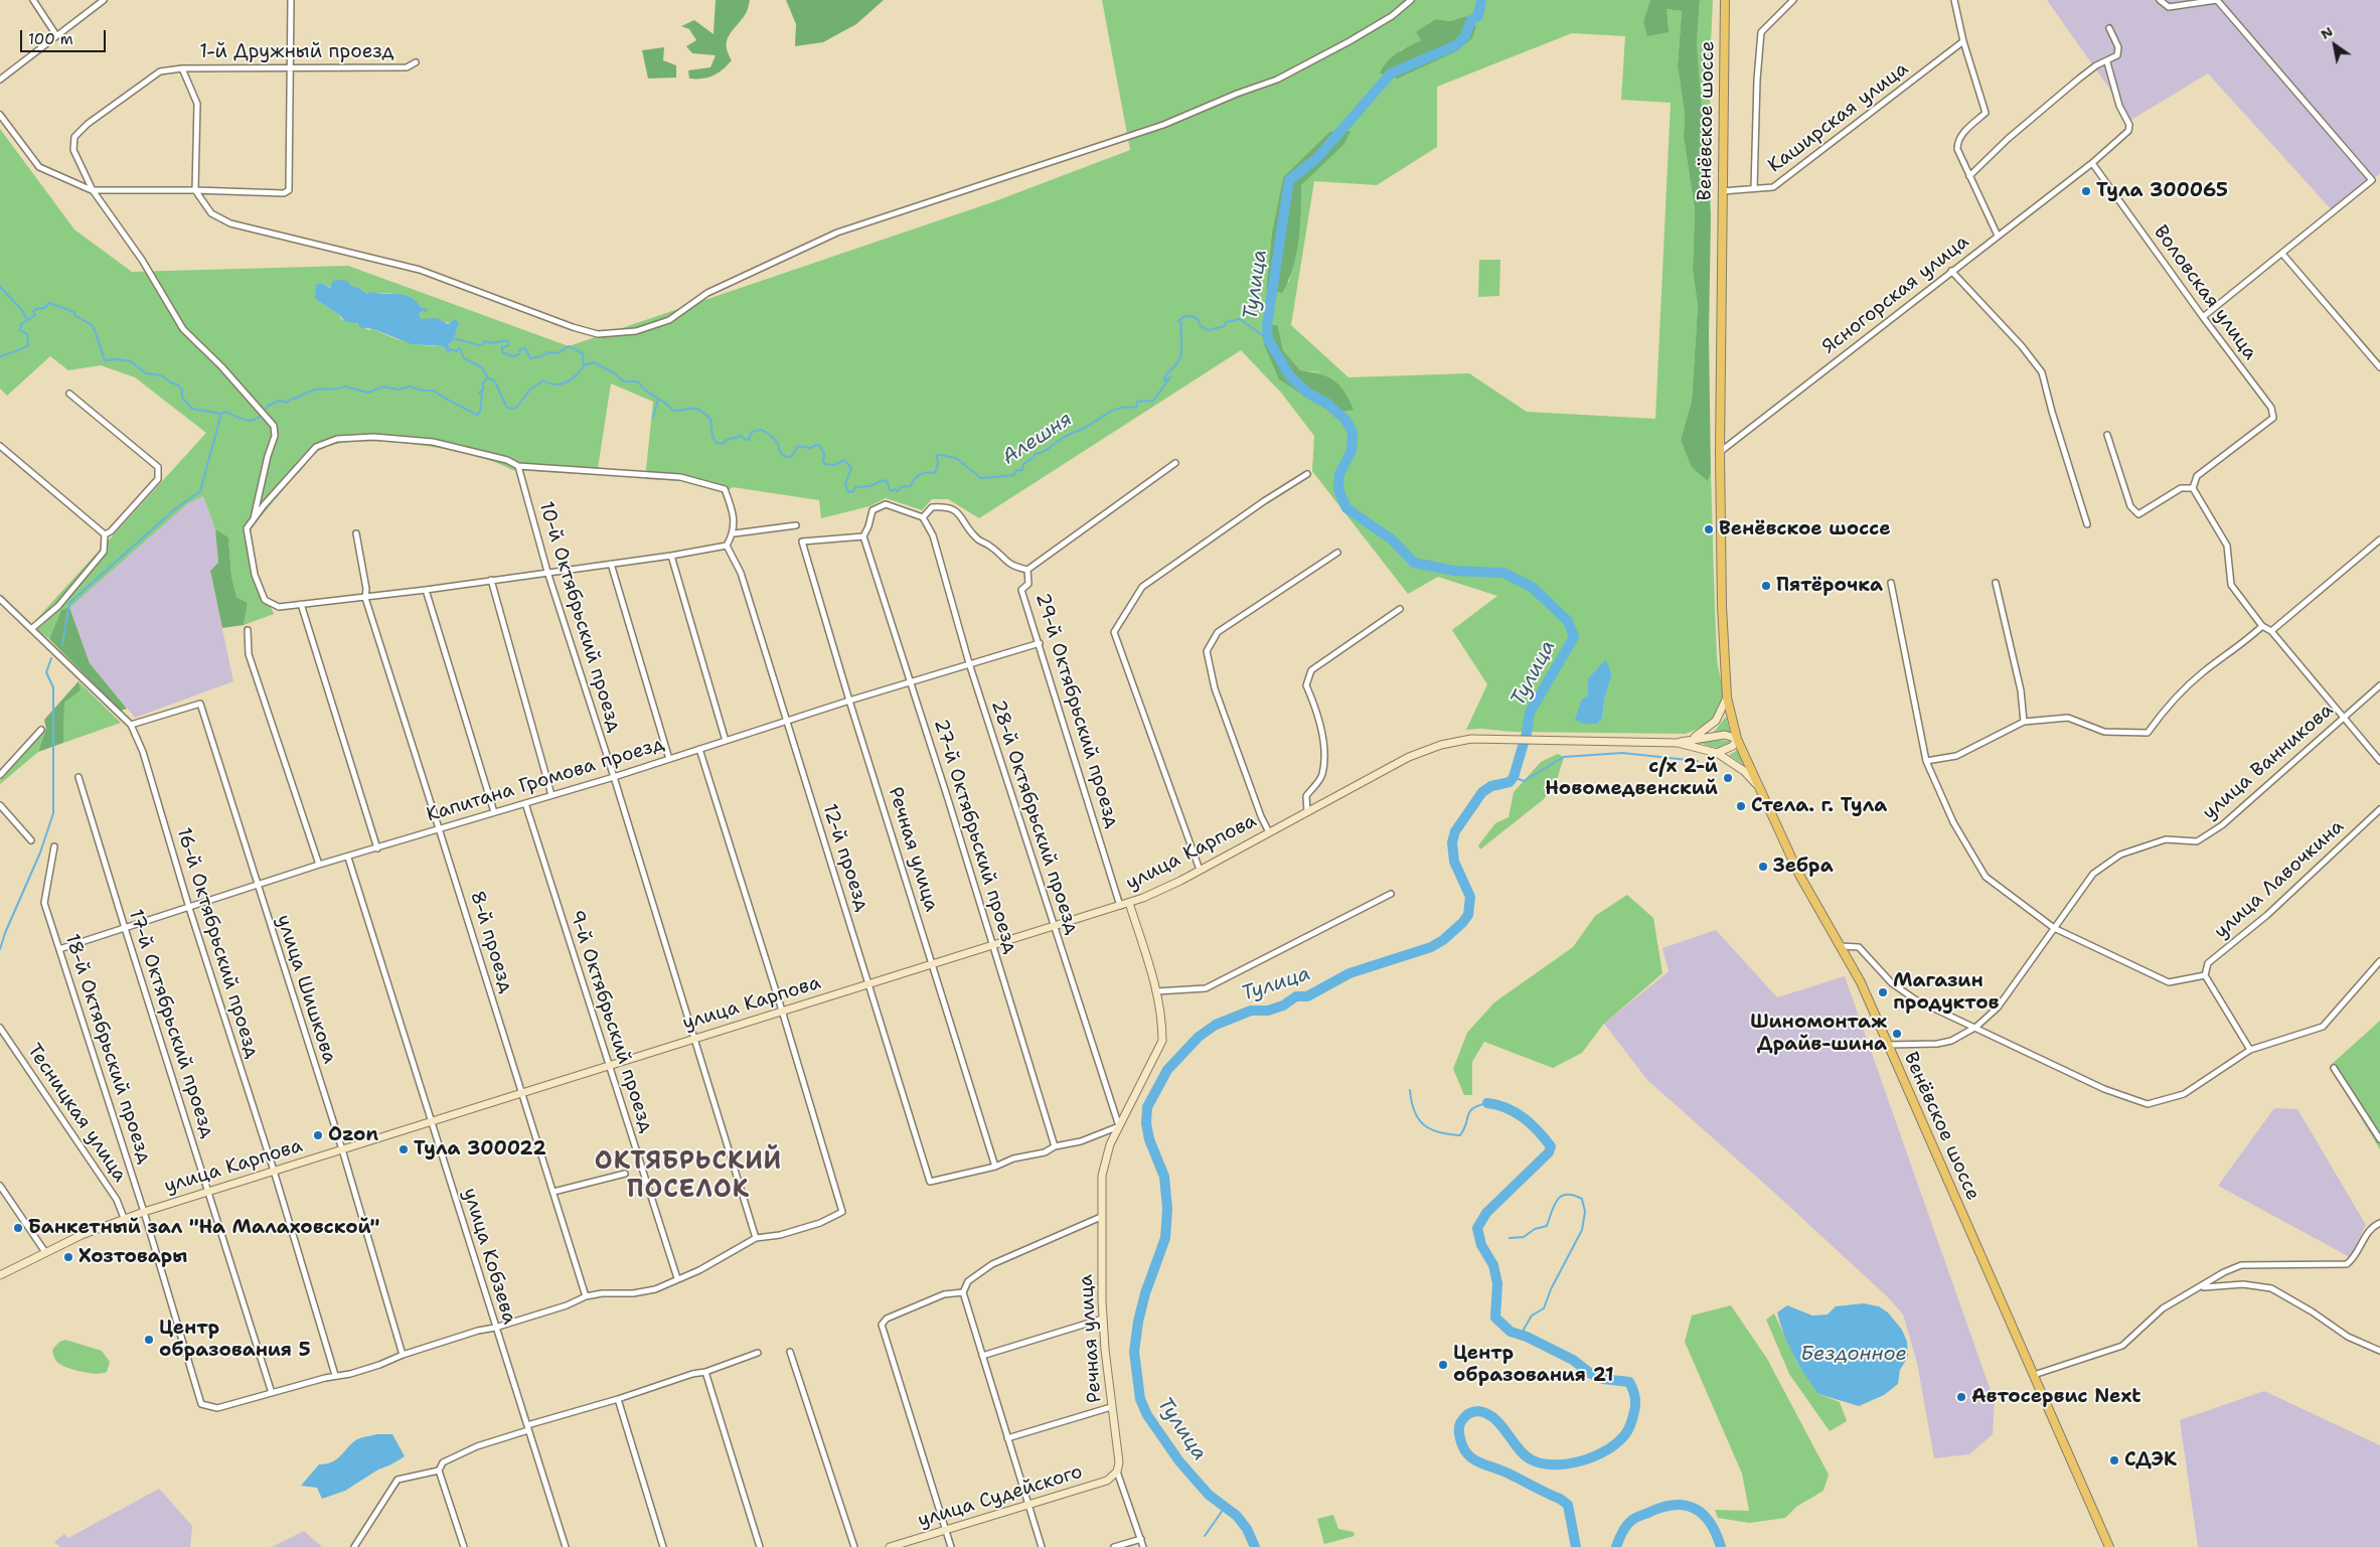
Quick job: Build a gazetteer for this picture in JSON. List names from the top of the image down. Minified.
{"streets":{"main road":["Венёвское шоссе","Речная улица","улица Карпова","улица Судейского"],"street":["1-й Дружный проезд","Каширская улица","Воловская улица","Ясногорская улица","10-й Октябрьский проезд","29-й Октябрьский проезд","улица Ванникова","Капитана Громова проезд","28-й Октябрьский проезд","27-й Октябрьский проезд","12-й проезд","улица Лавочкина","8-й проезд","16-й Октябрьский проезд","улица Шишкова","9-й Октябрьский проезд","17-й Октябрьский проезд","18-й Октябрьский проезд","Тесницкая улица","улица Кобзева"]},"crossings":[["Каширская улица","Венёвское шоссе"],["Венёвское шоссе","Ясногорская улица"],["Венёвское шоссе","улица Ванникова"],["Воловская улица","Ясногорская улица"],["10-й Октябрьский проезд","Капитана Громова проезд"],["10-й Октябрьский проезд","улица Карпова"],["29-й Октябрьский проезд","Капитана Громова проезд"],["29-й Октябрьский проезд","28-й Октябрьский проезд"],["29-й Октябрьский проезд","улица Карпова"],["Капитана Громова проезд","28-й Октябрьский проезд"],["Капитана Громова проезд","27-й Октябрьский проезд"],["Капитана Громова проезд","Речная улица"],["Капитана Громова проезд","12-й проезд"],["Капитана Громова проезд","8-й проезд"],["Капитана Громова проезд","16-й Октябрьский проезд"],["Капитана Громова проезд","улица Шишкова"],["Капитана Громова проезд","9-й Октябрьский проезд"],["Капитана Громова проезд","17-й Октябрьский проезд"],["Капитана Громова проезд","18-й Октябрьский проезд"],["Капитана Громова проезд","улица Кобзева"],["28-й Октябрьский проезд","Речная улица"],["28-й Октябрьский проезд","улица Карпова"],["27-й Октябрьский проезд","Речная улица"],["27-й Октябрьский проезд","улица Карпова"],["Речная улица","улица Карпова"],["Речная улица","12-й проезд"],["Речная улица","улица Судейского"],["улица Карпова","12-й проезд"],["улица Карпова","8-й проезд"],["улица Карпова","16-й Октябрьский проезд"],["улица Карпова","улица Шишкова"],["улица Карпова","9-й Октябрьский проезд"],["улица Карпова","17-й Октябрьский проезд"],["улица Карпова","18-й Октябрьский проезд"],["улица Карпова","Тесницкая улица"],["улица Карпова","улица Кобзева"],["16-й Октябрьский проезд","улица Шишкова"],["17-й Октябрьский проезд","18-й Октябрьский проезд"]],"districts":["ОКТЯБРЬСКИЙ ПОСЕЛОК"],"water":["Тулица","Алешня","Бездонное"],"places":["Тула 300065","Венёвское шоссе","Пятёрочка","с/х 2-й Новомедвенский","Стела. г. Тула","Зебра","Магазин продуктов","Шиномонтаж Драйв-шина","Ozon","Тула 300022","Банкетный зал \"На Малаховской\"","Хозтовары","Центр образования 5","Центр образования 21","Автосервис Next","СДЭК"],"scale_bar":"100 m","north":"top left"}
